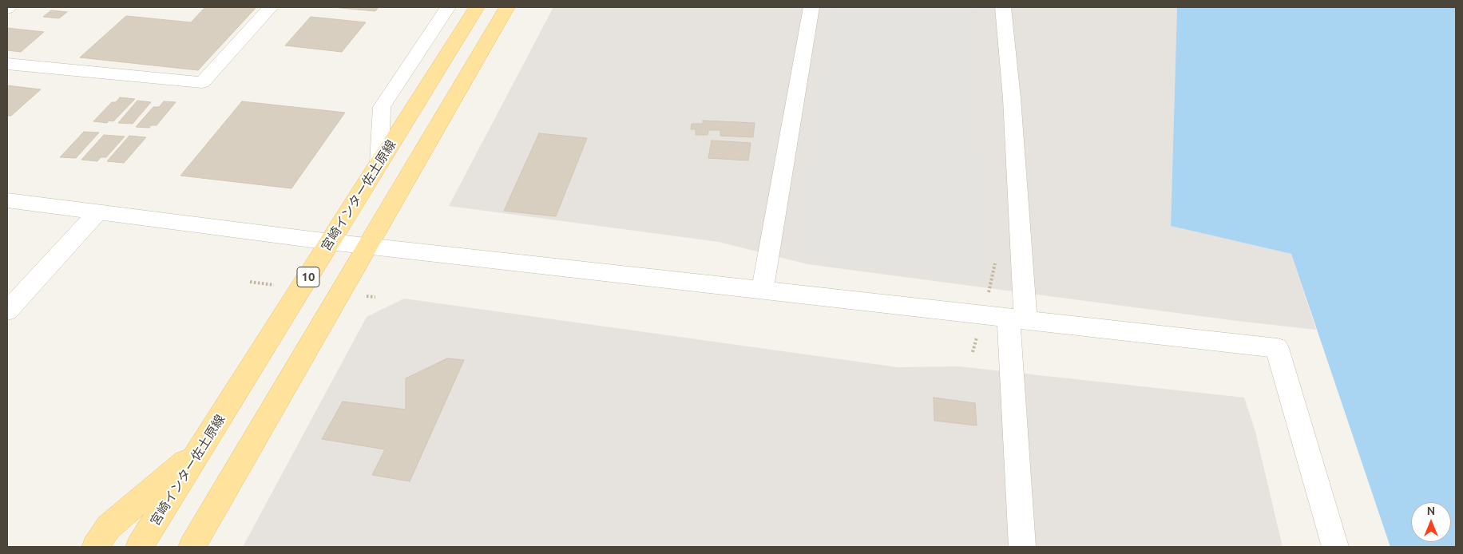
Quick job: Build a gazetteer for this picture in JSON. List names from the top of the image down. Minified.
{"streets":{"main road":["宮崎インター佐土原線","10"]},"north":"top"}
